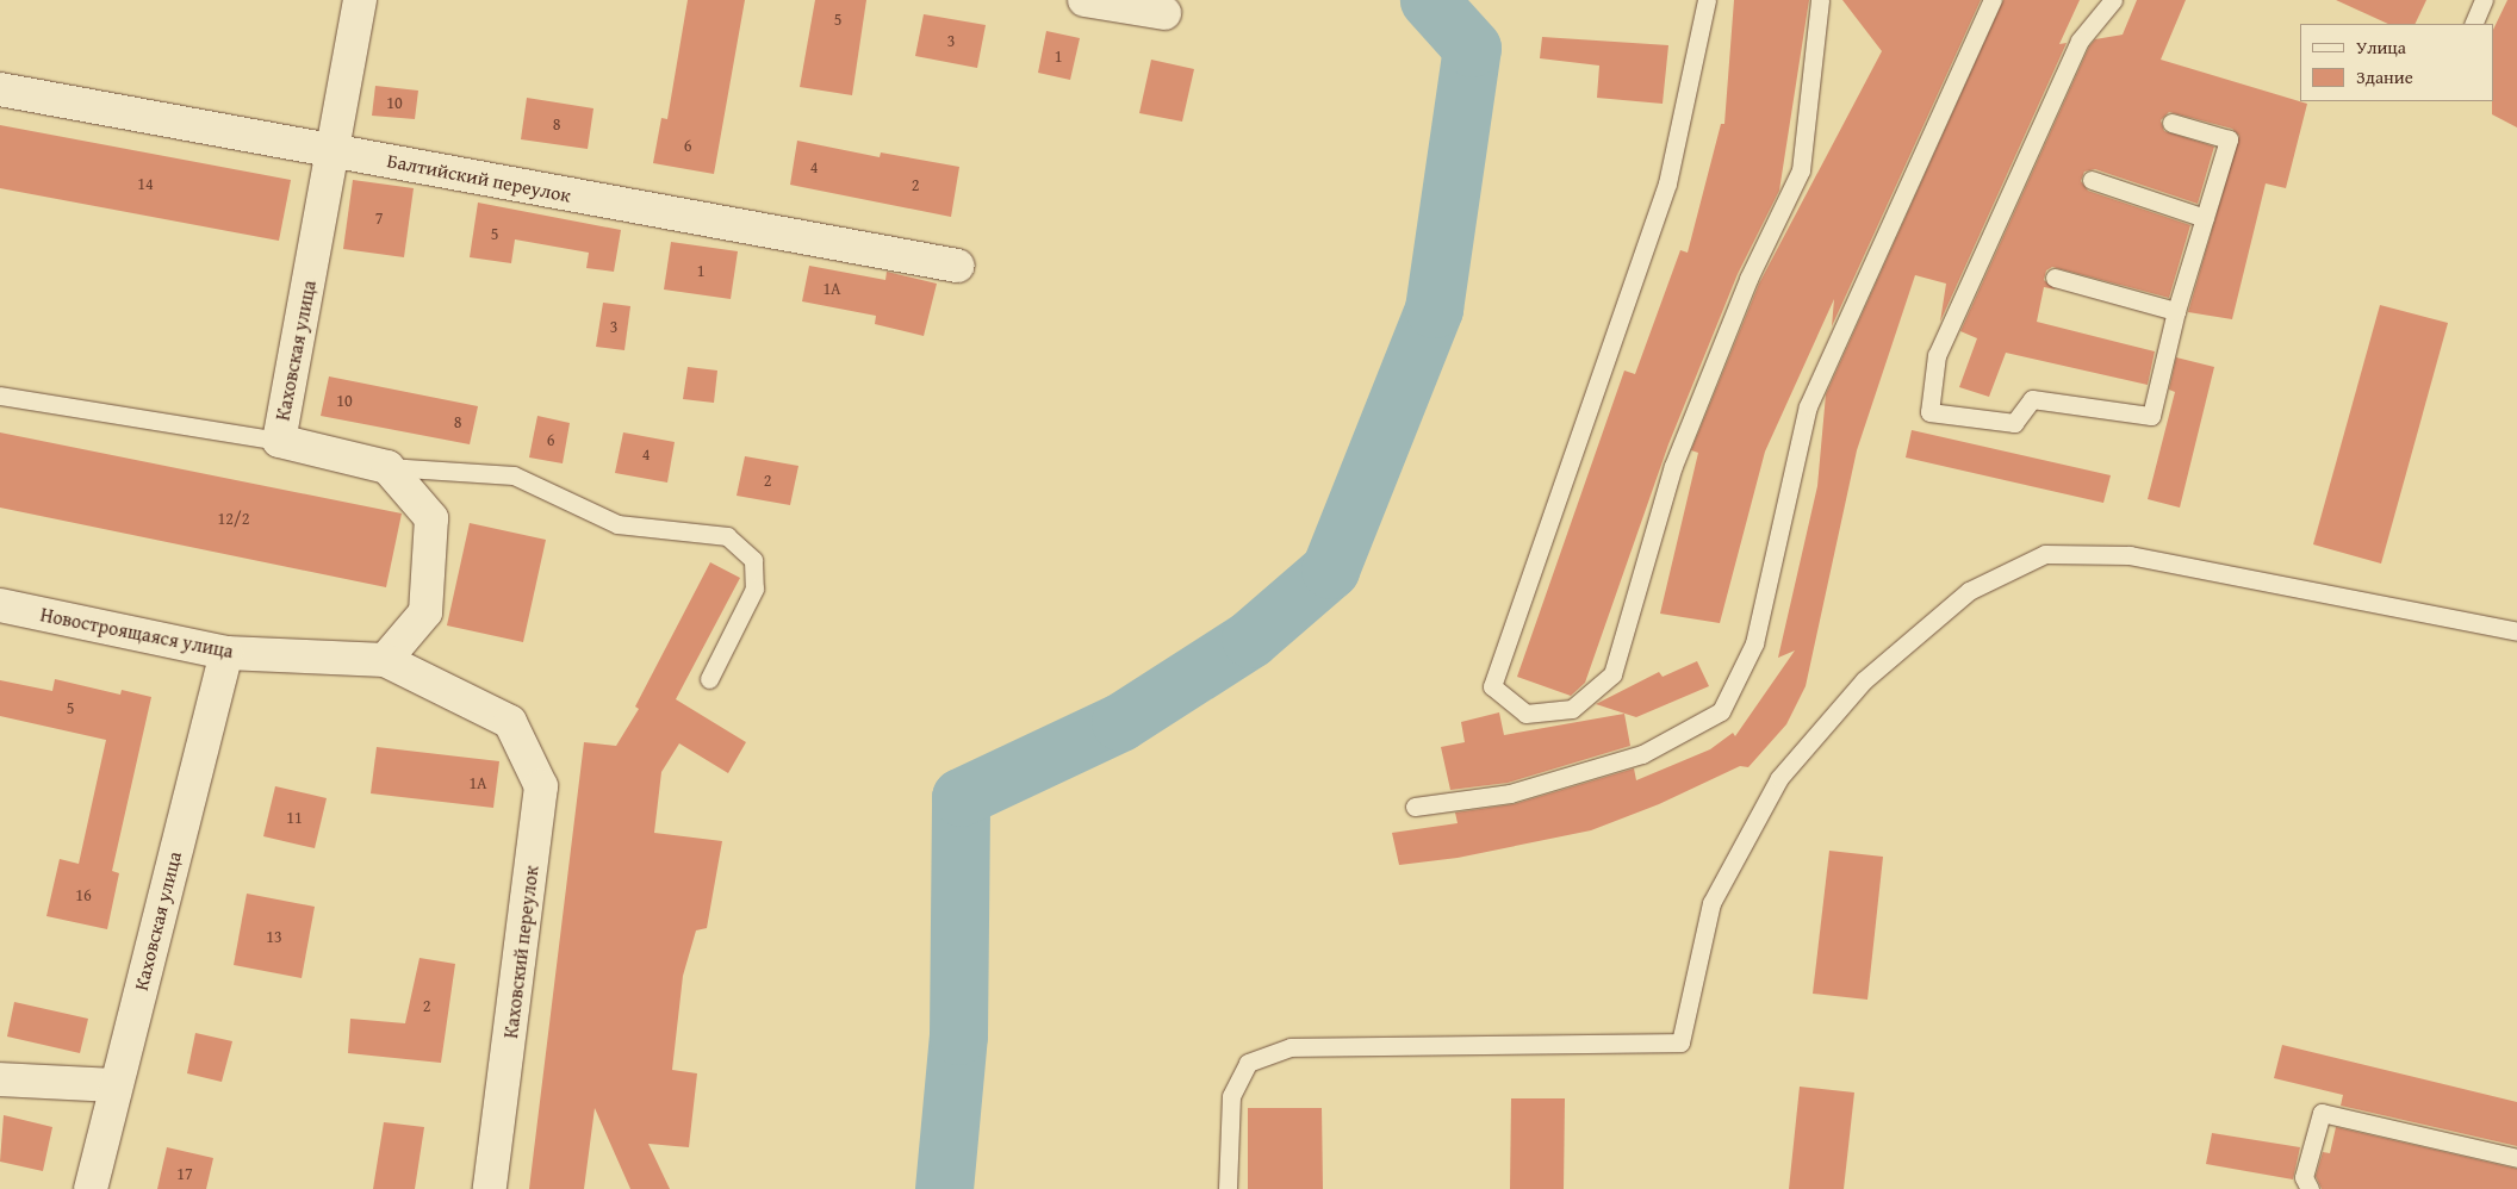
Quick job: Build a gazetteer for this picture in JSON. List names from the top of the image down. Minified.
{"streets":{"street":["Балтийский переулок","Каховская улица","Новостроящаяся улица","Каховский переулок"]},"crossings":[["Балтийский переулок","Каховская улица"],["Каховская улица","Новостроящаяся улица"],["Новостроящаяся улица","Каховский переулок"]],"house_numbers":["5","3","1","10","8","6","4","14","2","7","5","1","1А","3","10","8","6","4","2","12/2","5","1А","11","16","13","2","17"],"legend":["Улица","Здание"]}
